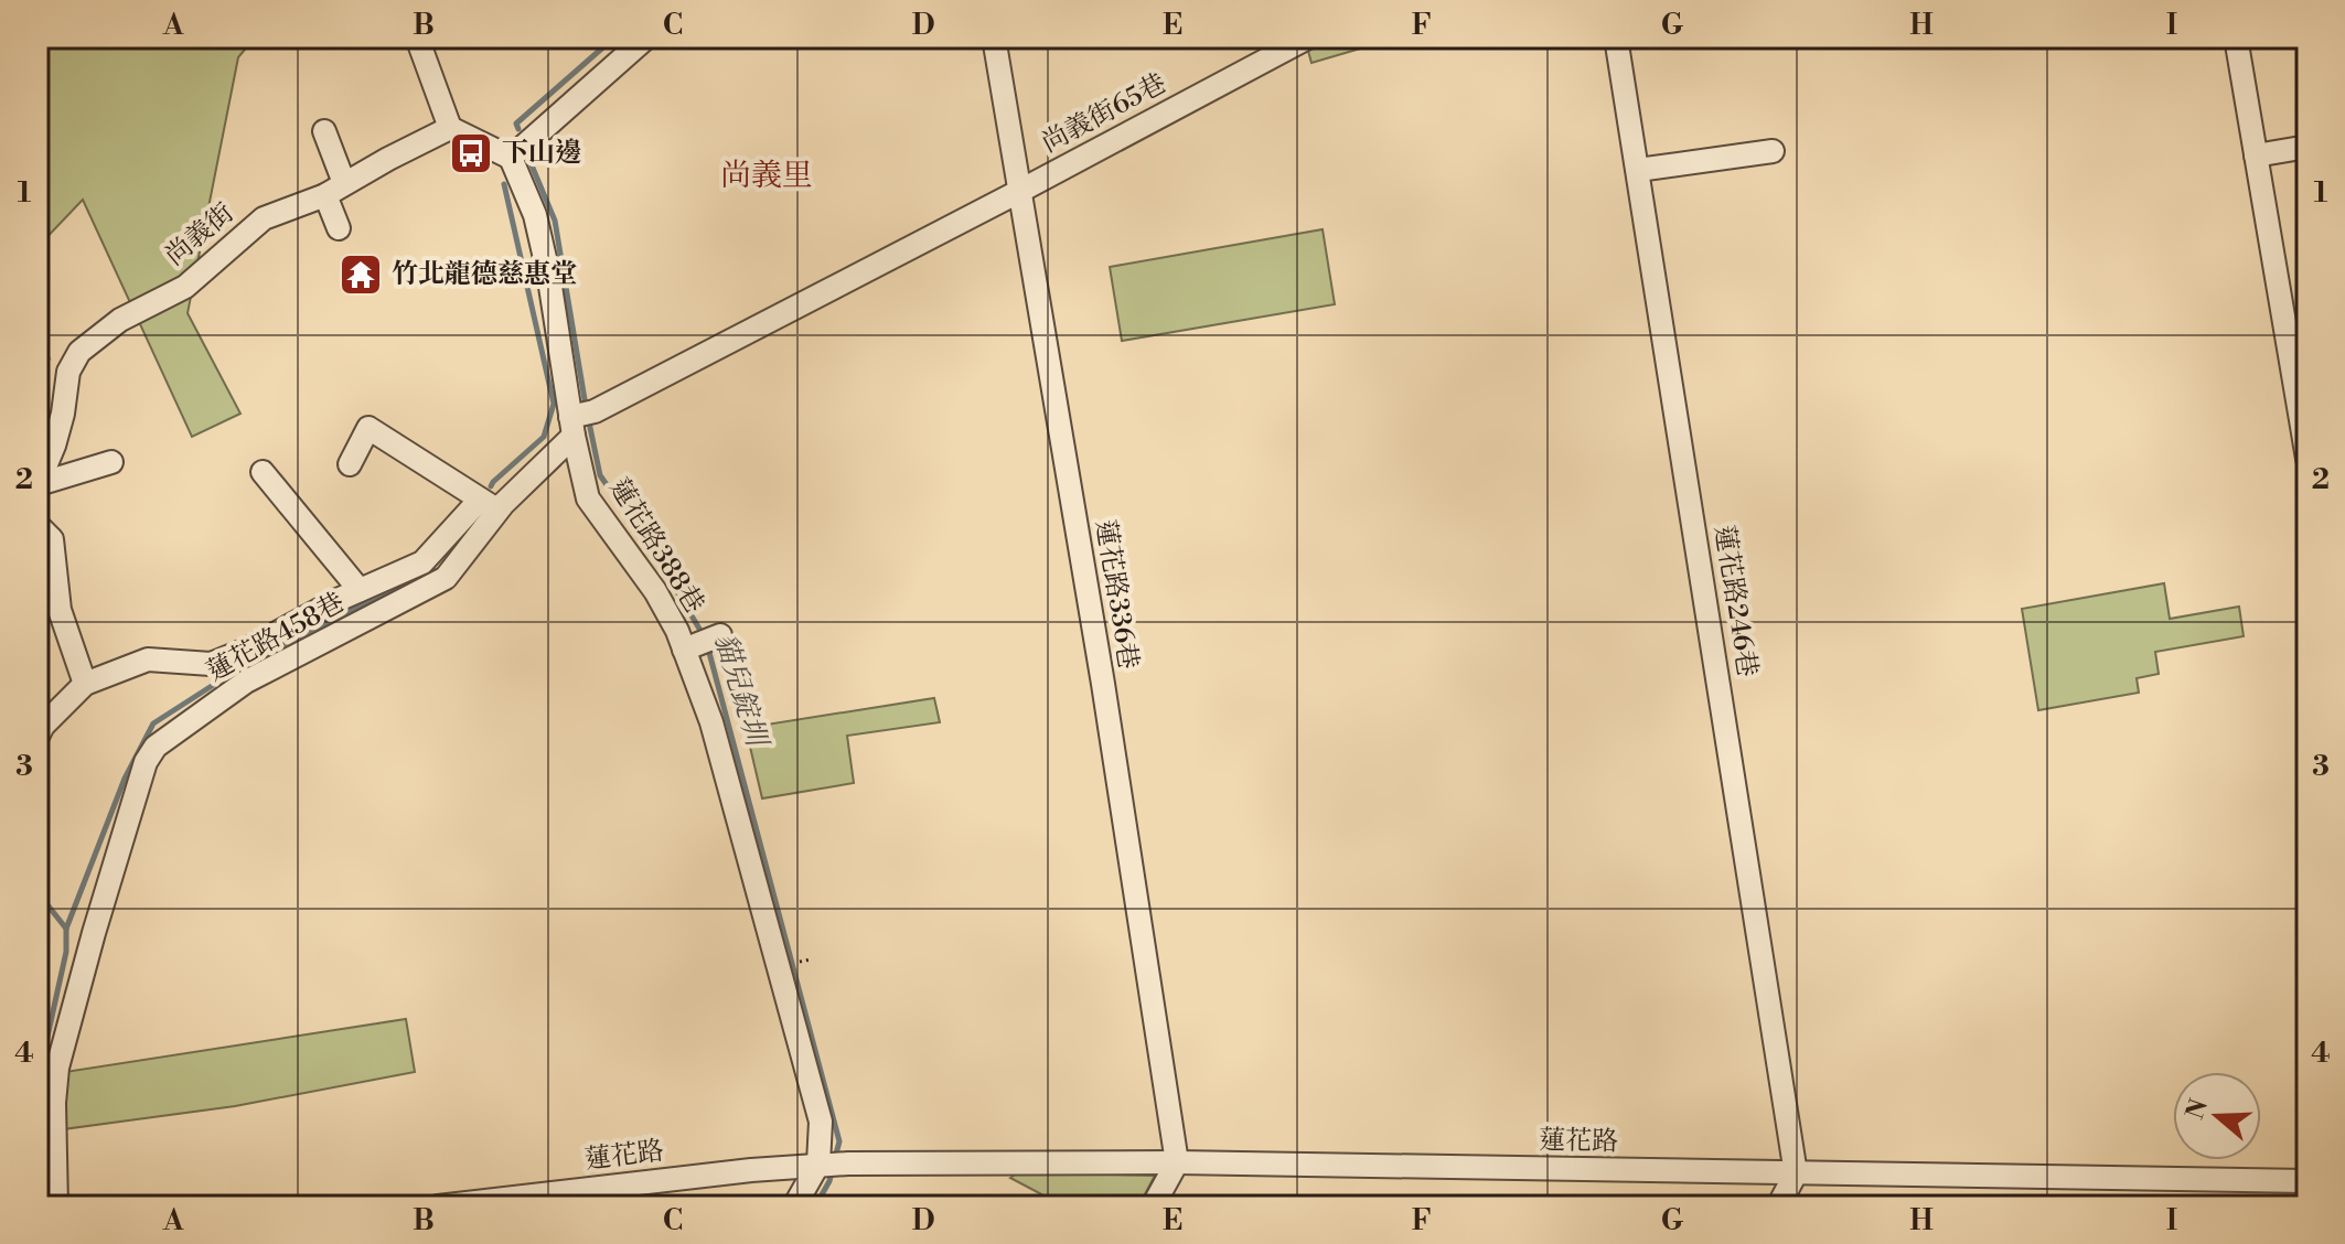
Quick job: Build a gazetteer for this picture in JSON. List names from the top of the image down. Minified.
{"streets":{"street":["尚義街65巷","尚義街","蓮花路388巷","蓮花路336巷","蓮花路246巷","蓮花路458巷","蓮花路"]},"crossings":[["尚義街65巷","蓮花路388巷"],["尚義街65巷","蓮花路336巷"],["尚義街65巷","蓮花路458巷"],["蓮花路388巷","蓮花路458巷"],["蓮花路388巷","蓮花路"],["蓮花路336巷","蓮花路"],["蓮花路246巷","蓮花路"]],"districts":["尚義里"],"water":["貓兒錠圳"],"places":{"bus stop":["下山邊"],"temple":["竹北龍德慈惠堂"]},"north":"left","grid":{"columns":["A","B","C","D","E","F","G","H","I"],"rows":["1","2","3","4"]}}
